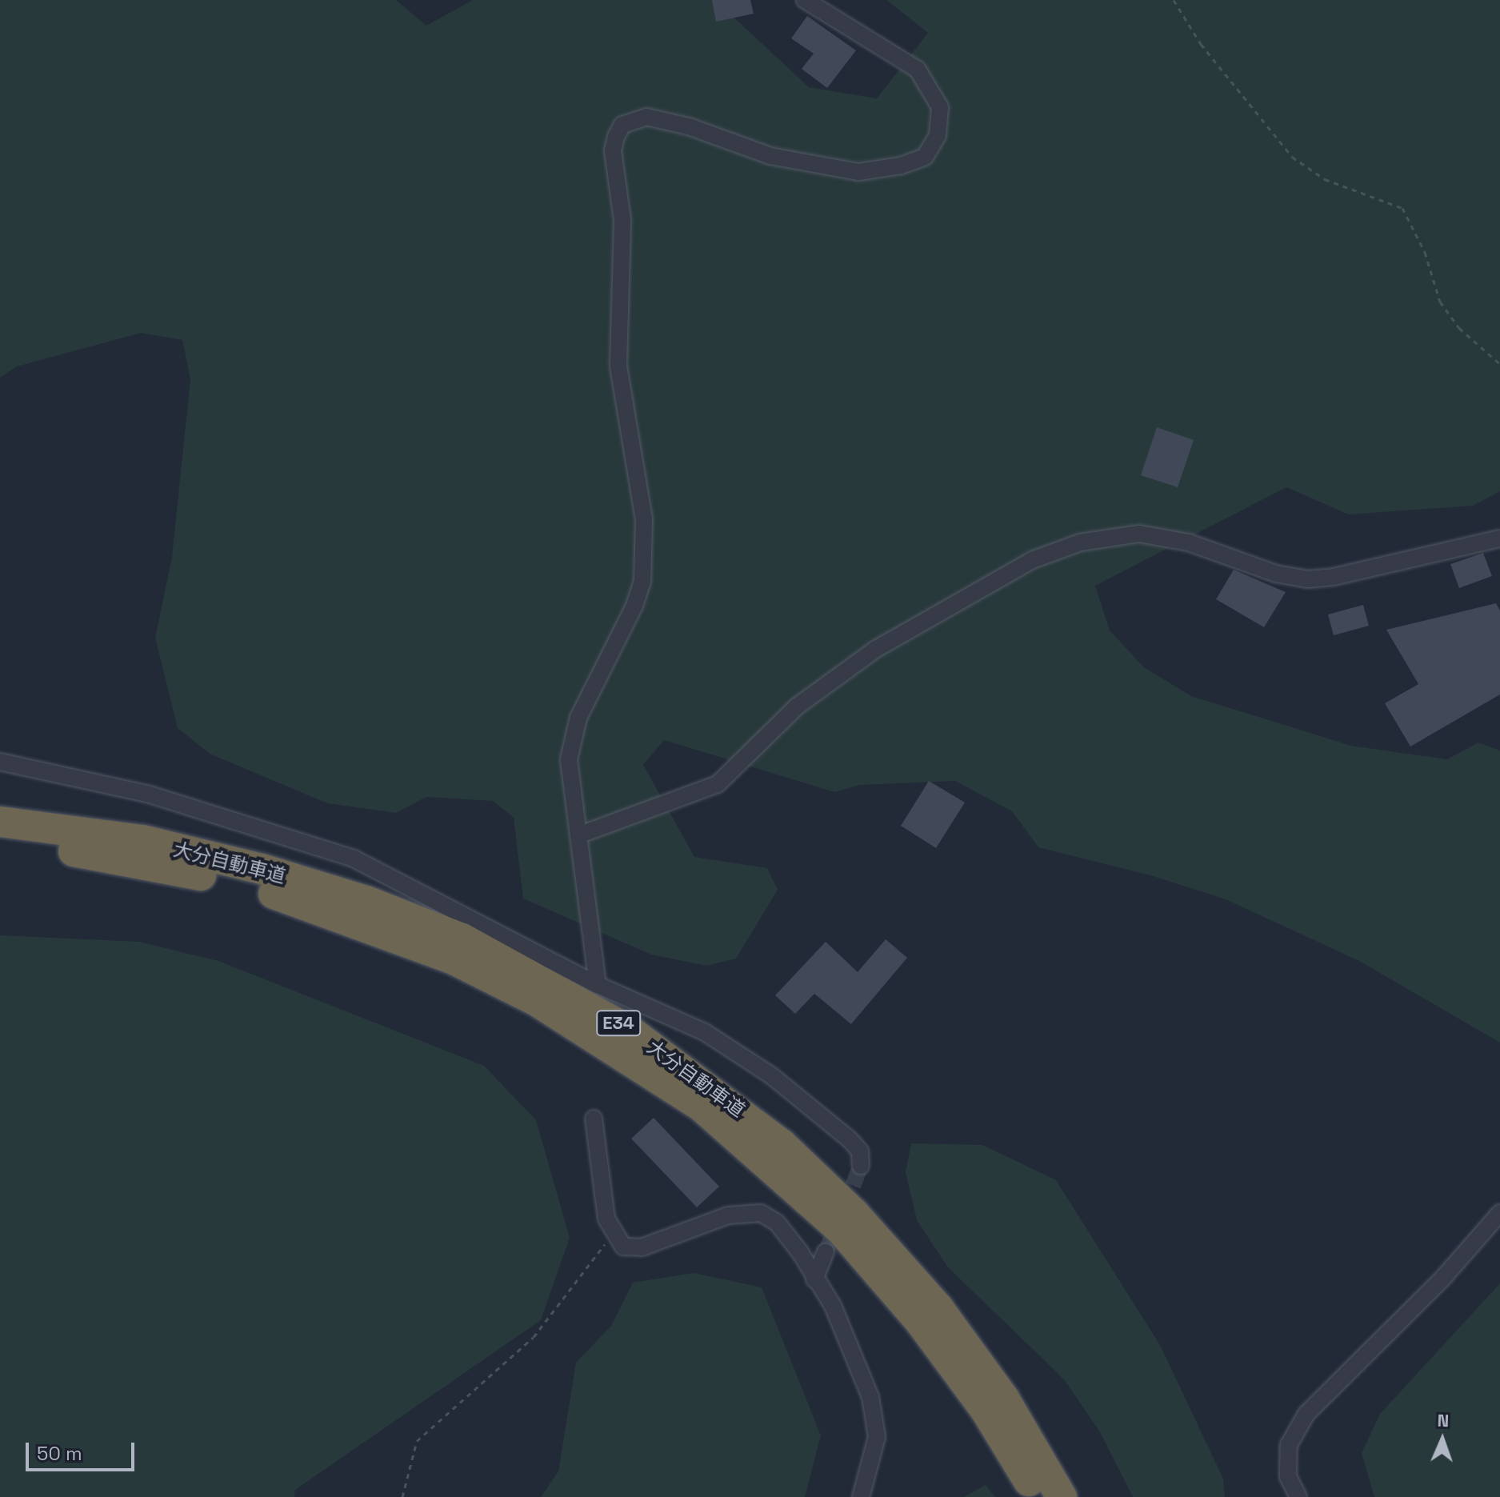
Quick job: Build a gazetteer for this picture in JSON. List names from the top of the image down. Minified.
{"streets":{"highway":["大分自動車道","E34"]},"scale_bar":"50 m","north":"top"}
